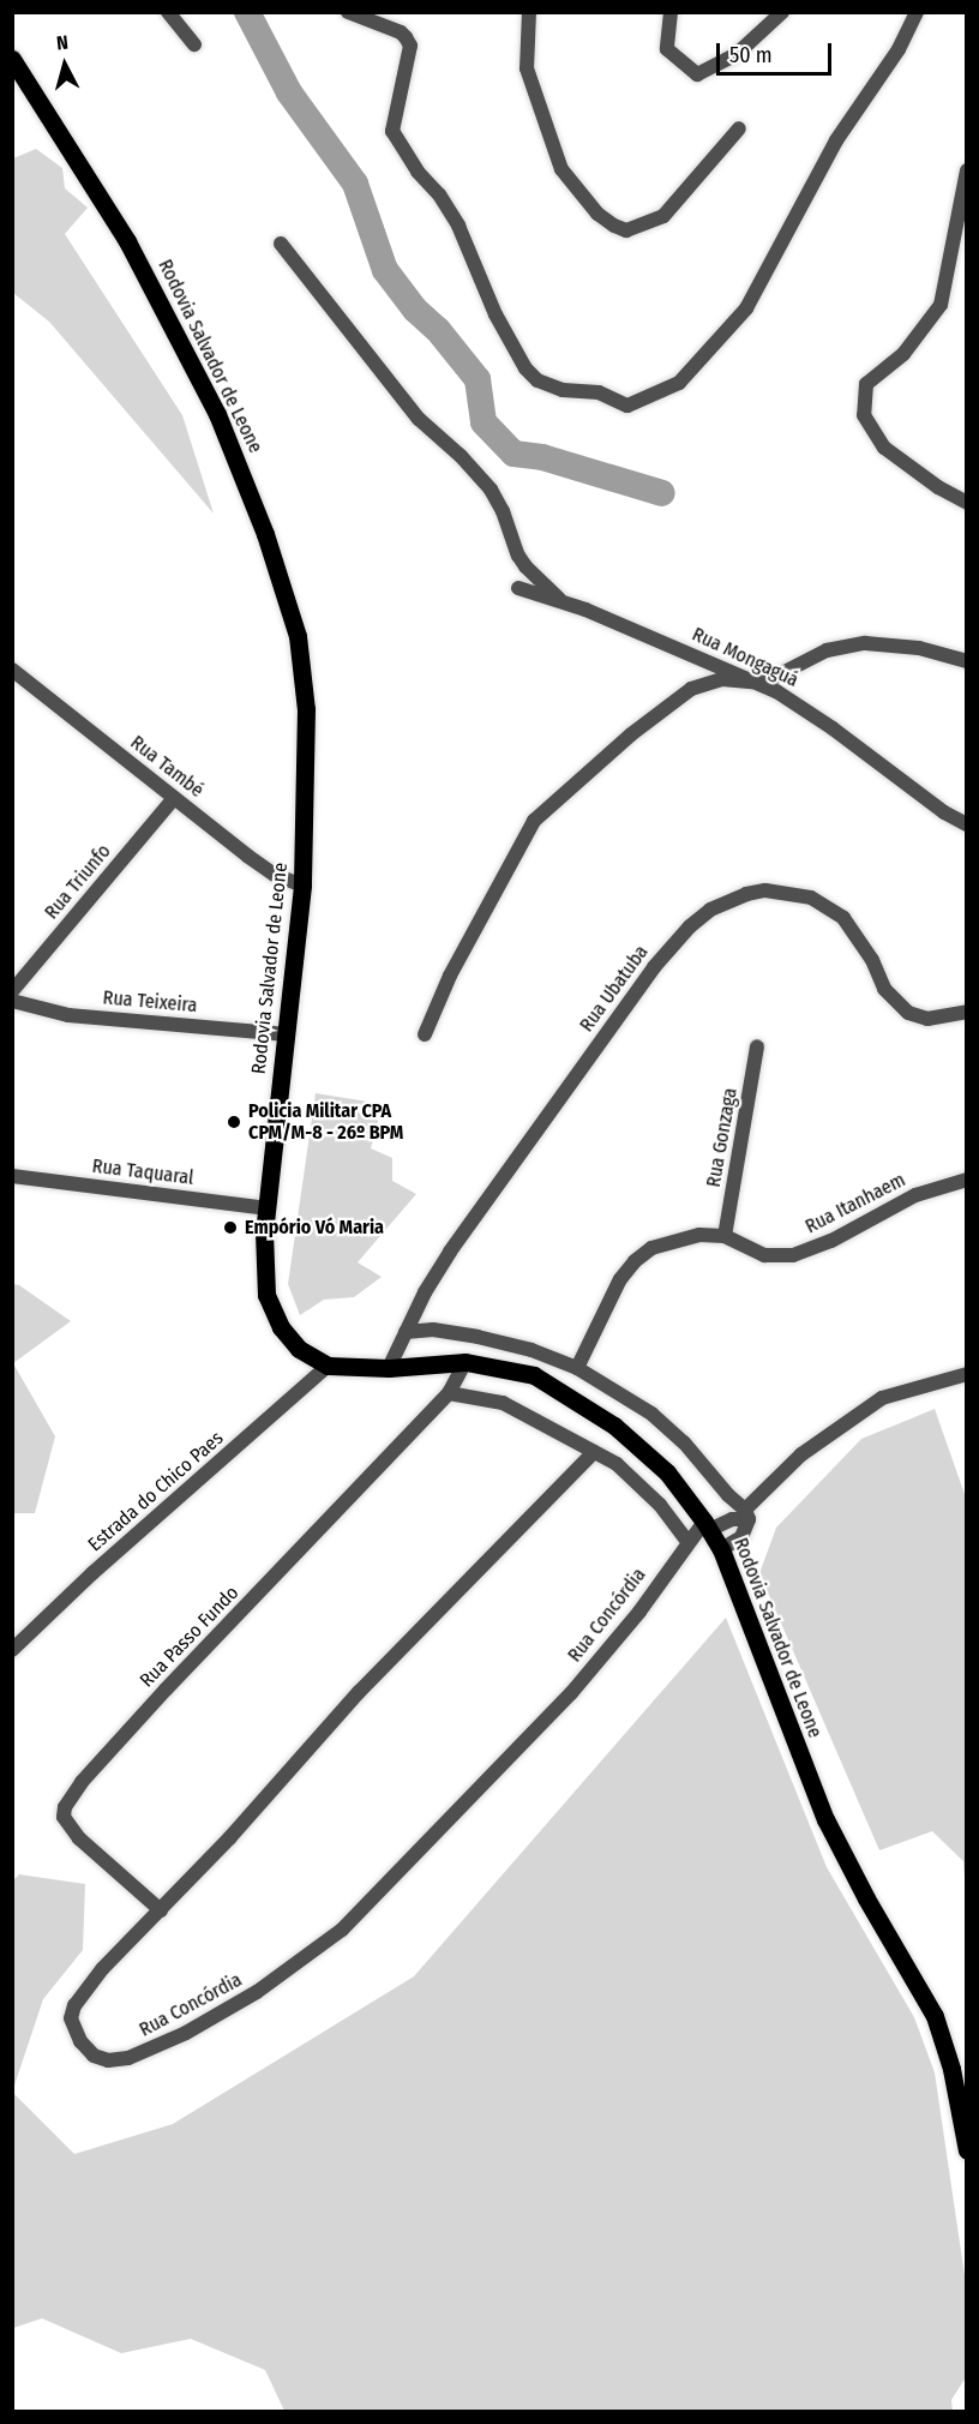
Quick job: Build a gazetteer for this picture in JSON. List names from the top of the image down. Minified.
{"streets":{"main road":["Rodovia Salvador de Leone"],"street":["Rua Mongaguá","Rua També","Rua Triunfo","Rua Ubatuba","Rua Teixeira","Rua Gonzaga","Rua Taquaral","Rua Itanhaem","Estrada do Chico Paes","Rua Concórdia","Rua Passo Fundo"]},"crossings":[["Rodovia Salvador de Leone","Rua També"],["Rodovia Salvador de Leone","Rua Ubatuba"],["Rodovia Salvador de Leone","Rua Teixeira"],["Rodovia Salvador de Leone","Rua Taquaral"],["Rodovia Salvador de Leone","Estrada do Chico Paes"],["Rodovia Salvador de Leone","Rua Concórdia"],["Rodovia Salvador de Leone","Rua Passo Fundo"],["Rua També","Rua Triunfo"],["Rua Gonzaga","Rua Itanhaem"],["Rua Concórdia","Rua Passo Fundo"]],"places":["Policia Militar CPA CPM/M-8 - 26º BPM","Empório Vó Maria"],"scale_bar":"50 m","north":"top"}
